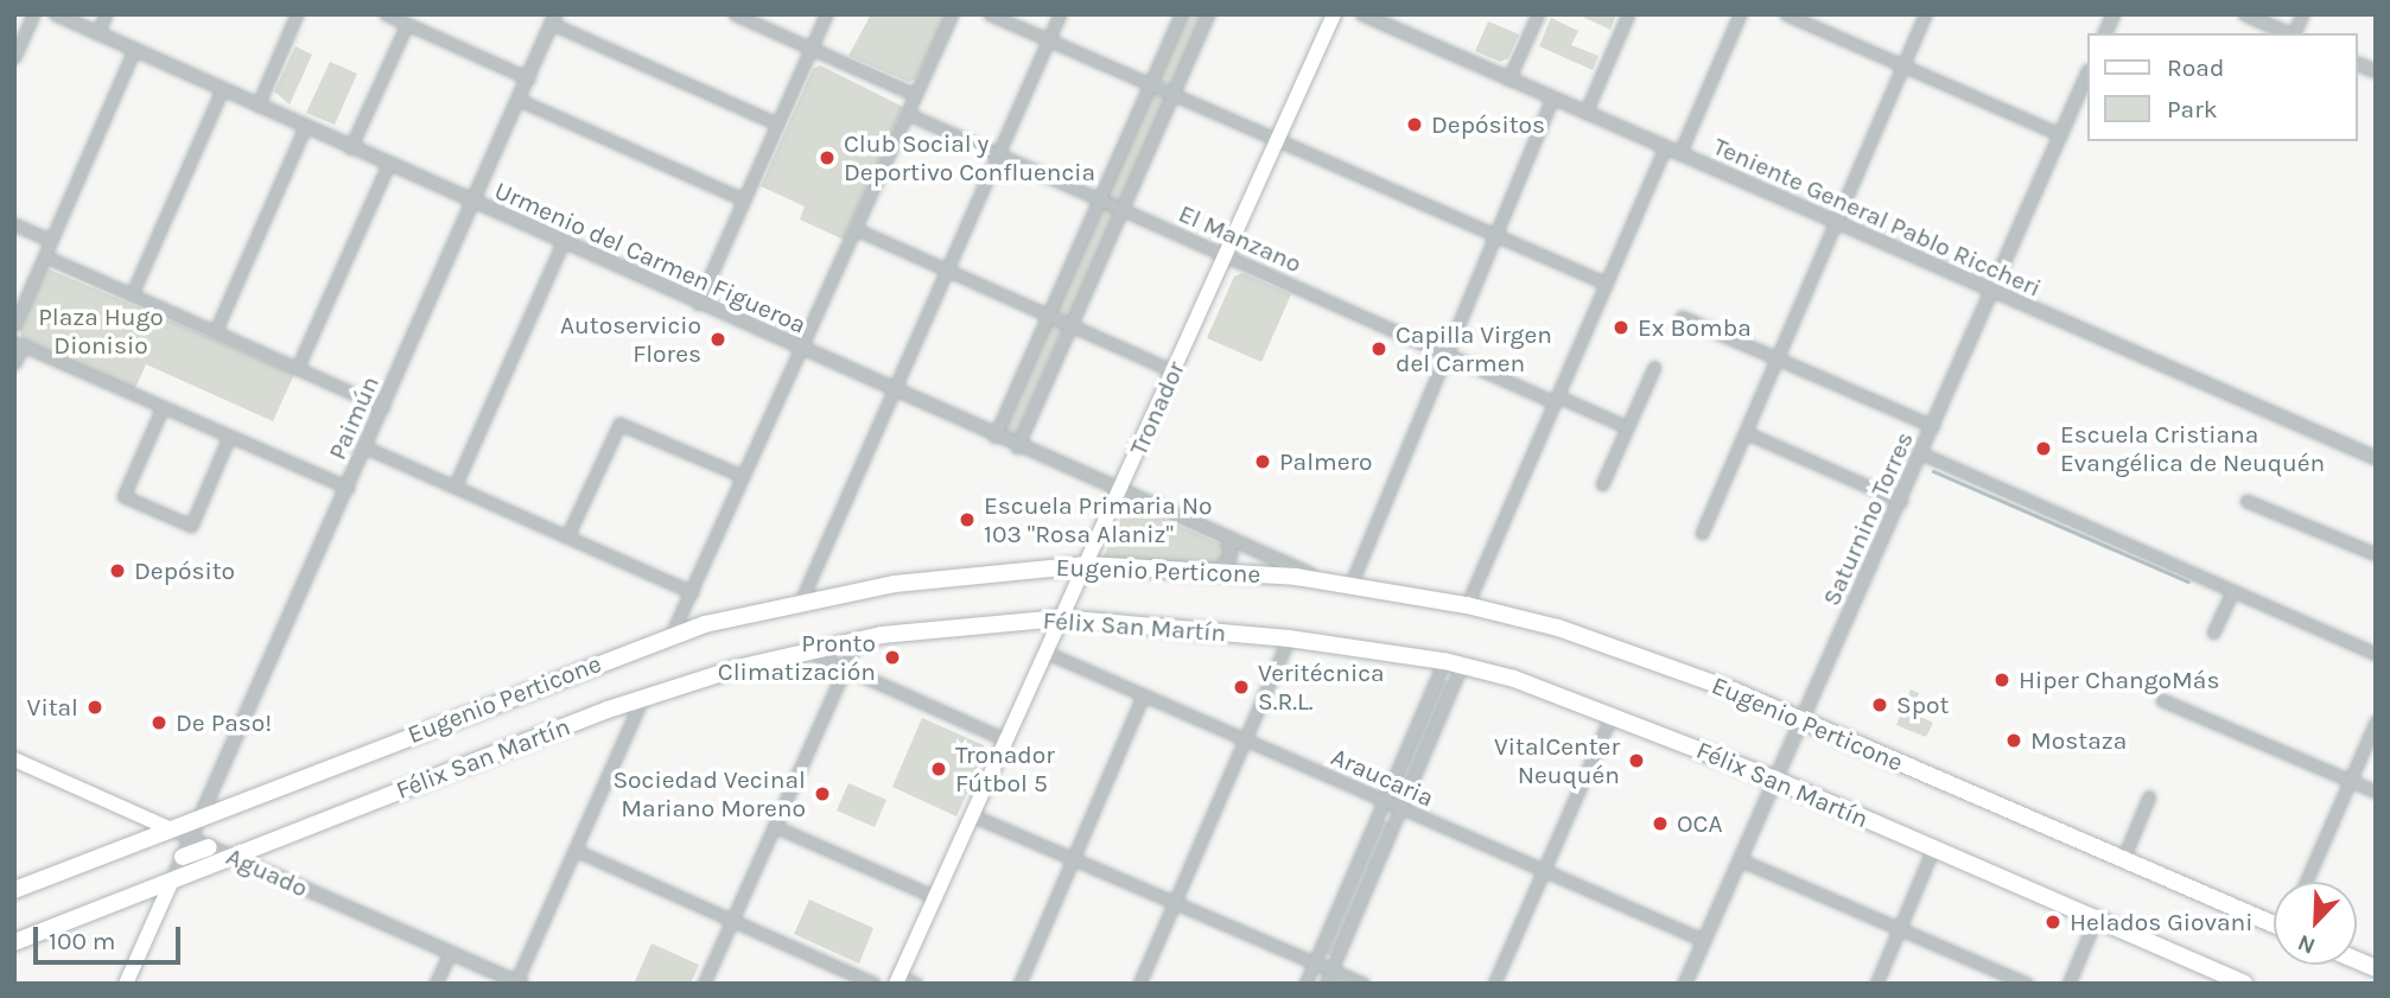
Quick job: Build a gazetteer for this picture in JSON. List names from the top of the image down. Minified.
{"streets":{"highway":["Eugenio Perticone","Félix San Martín"],"main road":["Tronador","Aguado"],"street":["Teniente General Pablo Riccheri","El Manzano","Urmenio del Carmen Figueroa","Paimún","Saturnino Torres","Araucaria"]},"crossings":[["Teniente General Pablo Riccheri","Saturnino Torres"],["El Manzano","Tronador"],["Urmenio del Carmen Figueroa","Tronador"],["Urmenio del Carmen Figueroa","Paimún"],["Urmenio del Carmen Figueroa","Eugenio Perticone"],["Tronador","Eugenio Perticone"],["Tronador","Félix San Martín"],["Tronador","Araucaria"],["Paimún","Eugenio Perticone"],["Paimún","Félix San Martín"],["Paimún","Aguado"],["Saturnino Torres","Eugenio Perticone"],["Saturnino Torres","Félix San Martín"],["Saturnino Torres","Araucaria"],["Eugenio Perticone","Aguado"],["Félix San Martín","Aguado"]],"parks":["Plaza Hugo Dionisio"],"places":["Depósitos","Club Social y Deportivo Confluencia","Ex Bomba","Autoservicio Flores","Capilla Virgen del Carmen","Escuela Cristiana Evangélica de Neuquén","Palmero","Escuela Primaria Nº 103 \"Rosa Alaniz\"","Depósito","Pronto Climatización","Hiper ChangoMás","Veritécnica S.R.L.","Spot","Vital","De Paso!","Mostaza","VitalCenter Neuquén","Tronador Fútbol 5","Sociedad Vecinal Mariano Moreno","OCA","Helados Giovani"],"legend":["Road","Park"],"scale_bar":"100 m","north":"bottom left"}
